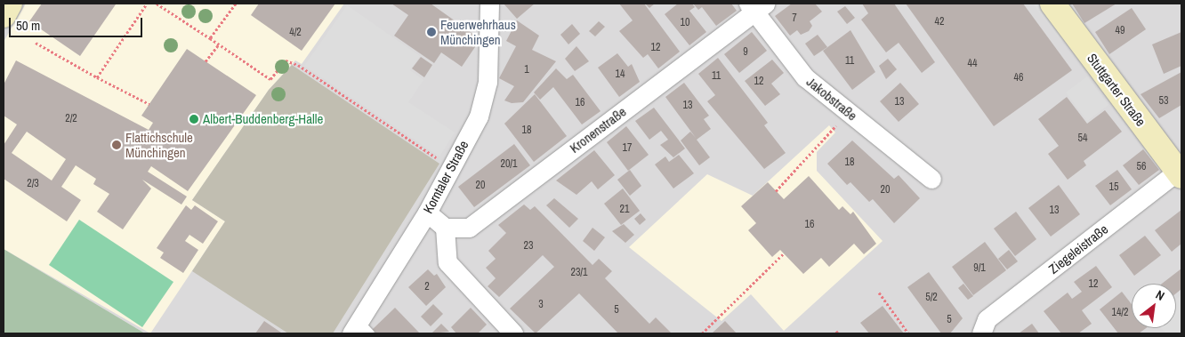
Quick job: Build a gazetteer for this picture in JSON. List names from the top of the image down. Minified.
{"streets":{"street":["Stuttgarter Straße","Jakobstraße","Kronenstraße","Korntaler Straße","Ziegeleistraße"]},"crossings":[["Stuttgarter Straße","Ziegeleistraße"],["Jakobstraße","Kronenstraße"]],"places":["Feuerwehrhaus Münchingen","Albert-Buddenberg-Halle","Flattichschule Münchingen"],"house_numbers":["7","42","10","49","4/2","12","9","11","44","1","14","11","46","12","53","13","16","13","2/2","18","54","17","18","20/1","56","2/3","20","15","20","21","13","16","23","9/1","23/1","12","2","5/2","3","5","14/2","5"],"scale_bar":"50 m","north":"top right"}
